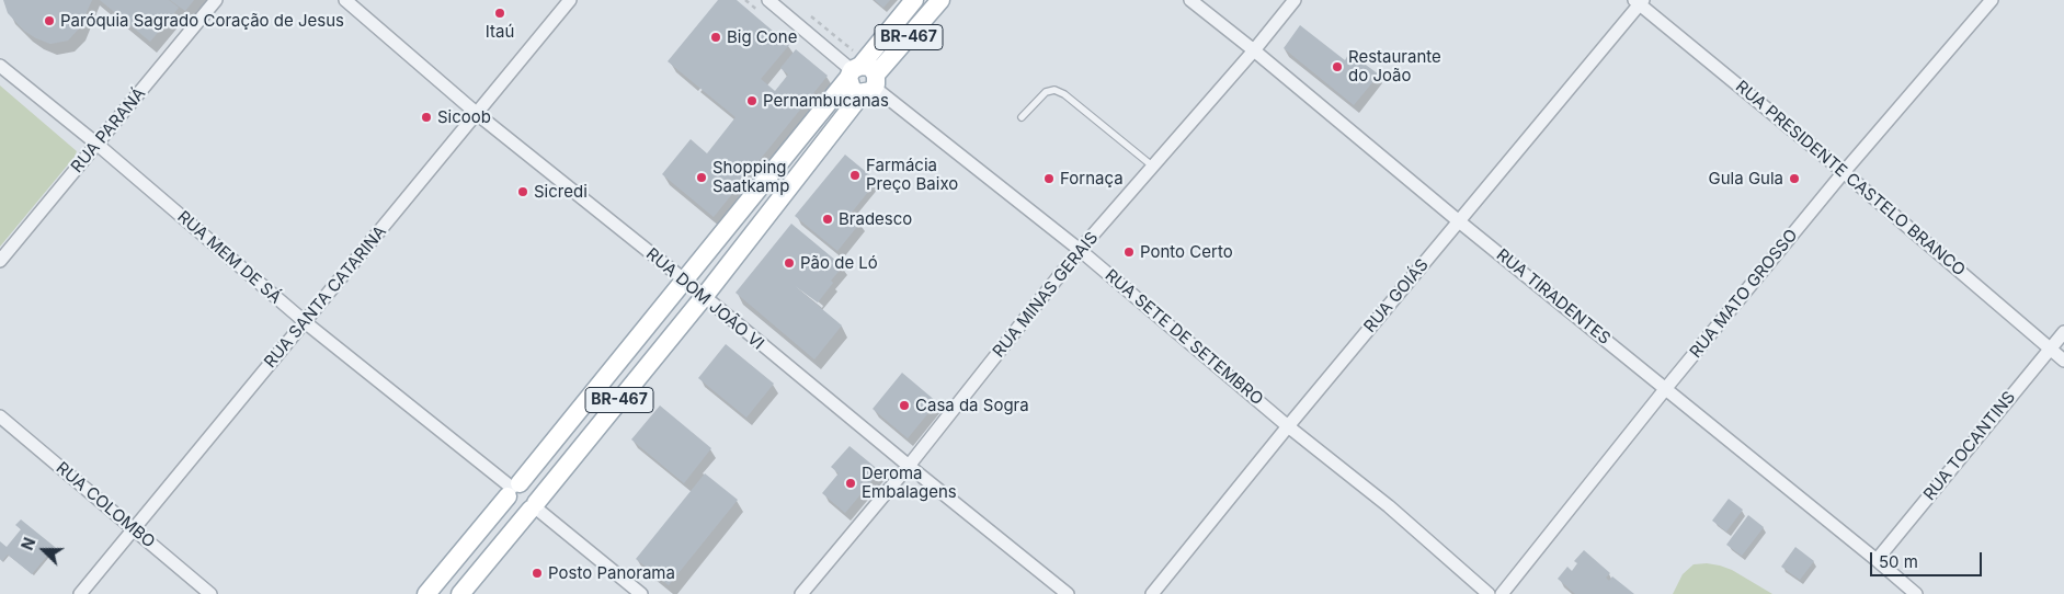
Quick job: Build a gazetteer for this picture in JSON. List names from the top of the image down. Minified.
{"streets":{"main road":["BR-467"],"street":["RUA PARANÁ","RUA PRESIDENTE CASTELO BRANCO","RUA MEM DE SÁ","RUA MATO GROSSO","RUA MINAS GERAIS","RUA GOIÁS","RUA SANTA CATARINA","RUA TIRADENTES","RUA DOM JOÃO VI","RUA SETE DE SETEMBRO","RUA TOCANTINS","RUA COLOMBO"]},"crossings":[["BR-467","RUA MEM DE SÁ"],["BR-467","RUA DOM JOÃO VI"],["BR-467","RUA SETE DE SETEMBRO"],["RUA PARANÁ","RUA MEM DE SÁ"],["RUA PRESIDENTE CASTELO BRANCO","RUA MATO GROSSO"],["RUA PRESIDENTE CASTELO BRANCO","RUA GOIÁS"],["RUA PRESIDENTE CASTELO BRANCO","RUA TOCANTINS"],["RUA MEM DE SÁ","RUA SANTA CATARINA"],["RUA MATO GROSSO","RUA TIRADENTES"],["RUA MINAS GERAIS","RUA TIRADENTES"],["RUA MINAS GERAIS","RUA DOM JOÃO VI"],["RUA MINAS GERAIS","RUA SETE DE SETEMBRO"],["RUA GOIÁS","RUA TIRADENTES"],["RUA GOIÁS","RUA SETE DE SETEMBRO"],["RUA SANTA CATARINA","RUA DOM JOÃO VI"],["RUA SANTA CATARINA","RUA COLOMBO"],["RUA TIRADENTES","RUA TOCANTINS"]],"places":["Itaú","Paróquia Sagrado Coração de Jesus","Big Cone","Restaurante do João","Pernambucanas","Sicoob","Farmácia Preço Baixo","Shopping Saatkamp","Fornaça","Gula Gula","Sicredi","Bradesco","Ponto Certo","Pão de Ló","Casa da Sogra","Deroma Embalagens","Posto Panorama"],"scale_bar":"50 m","north":"left"}
